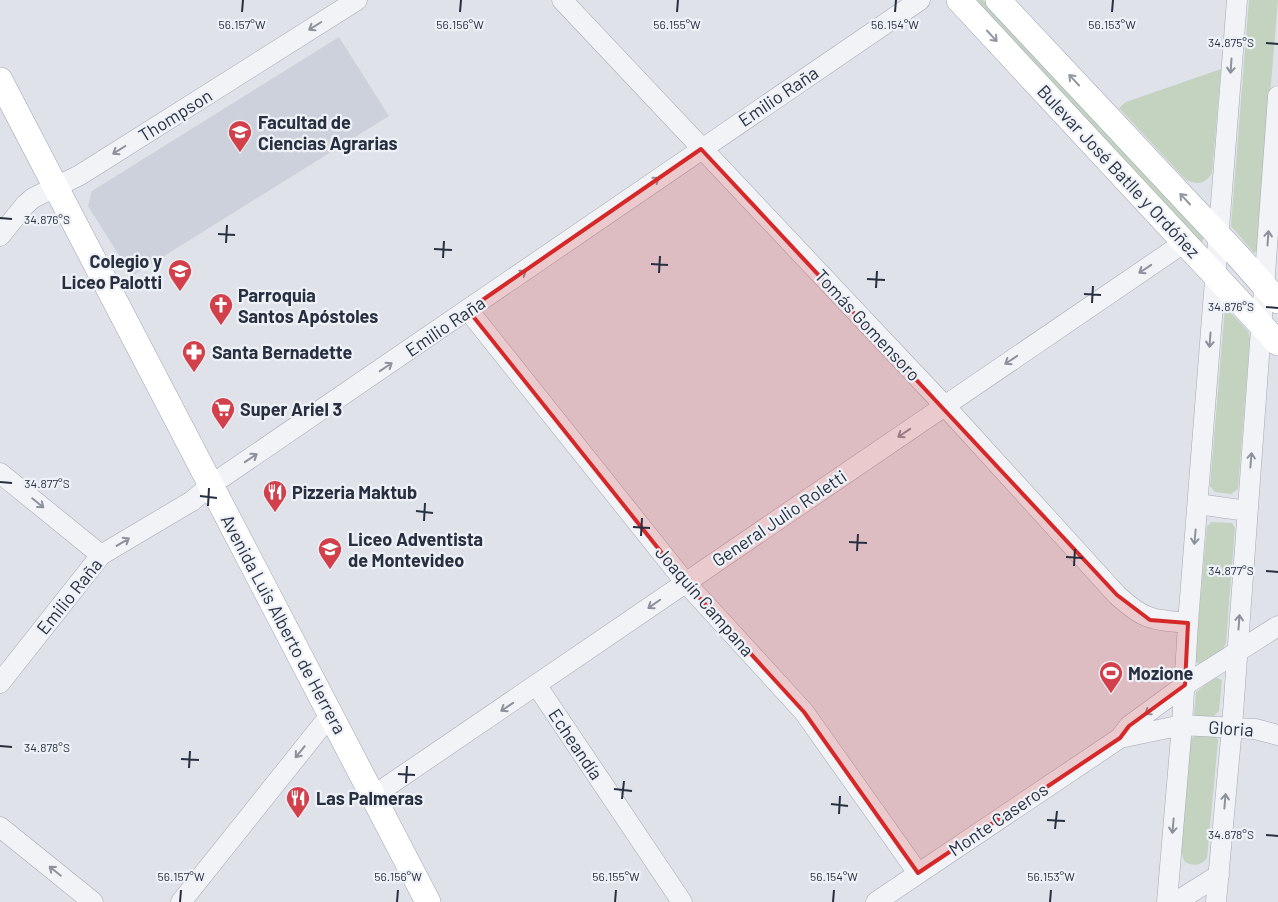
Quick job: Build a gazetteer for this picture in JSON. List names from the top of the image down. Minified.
{"streets":{"main road":["Bulevar José Batlle y Ordóñez","Avenida Luis Alberto de Herrera"],"street":["Emilio Raña","Thompson","Tomás Gomensoro","General Julio Roletti","Joaquín Campana","Gloria","Echeandía","Monte Caseros"]},"crossings":[["Emilio Raña","Tomás Gomensoro"],["Emilio Raña","Joaquín Campana"],["Emilio Raña","Avenida Luis Alberto de Herrera"],["Thompson","Avenida Luis Alberto de Herrera"],["Bulevar José Batlle y Ordóñez","General Julio Roletti"],["Tomás Gomensoro","General Julio Roletti"],["General Julio Roletti","Joaquín Campana"],["General Julio Roletti","Avenida Luis Alberto de Herrera"],["General Julio Roletti","Echeandía"],["Joaquín Campana","Monte Caseros"],["Gloria","Monte Caseros"]],"one_way":["Emilio Raña","Thompson","General Julio Roletti"],"places":{"school or university":["Facultad de Ciencias Agrarias","Colegio y Liceo Palotti","Liceo Adventista de Montevideo"],"church":["Parroquia Santos Apóstoles"],"pharmacy":["Santa Bernadette"],"supermarket":["Super Ariel 3"],"restaurant":["Pizzeria Maktub","Las Palmeras"],"sports":["Mozione"]},"coordinates":["56.157°W","56.156°W","56.155°W","56.154°W","56.153°W","34.875°S","34.876°S","34.877°S","34.878°S"]}
